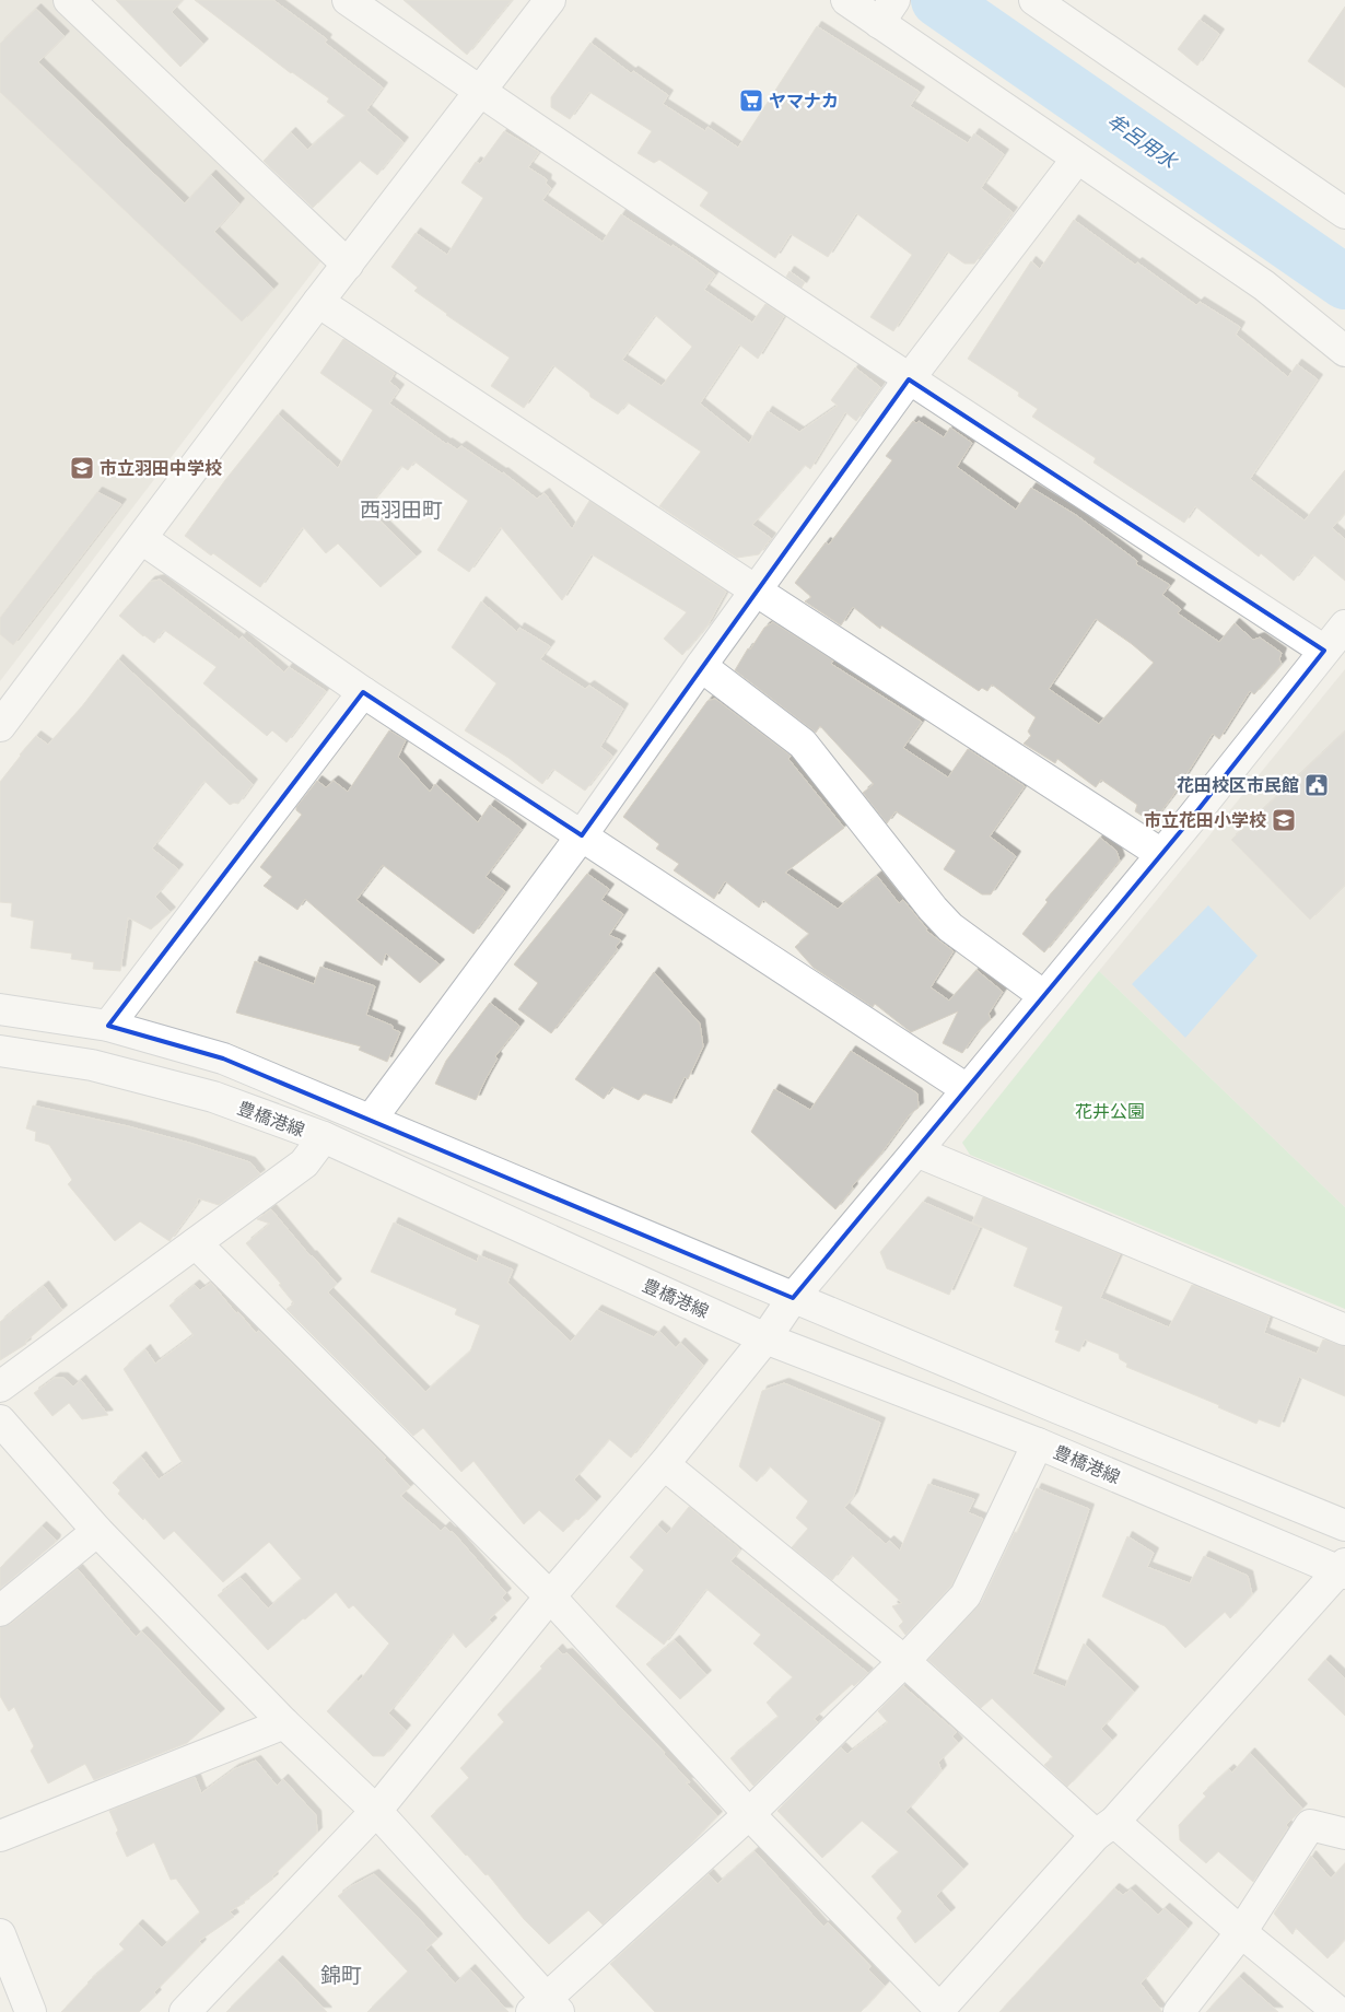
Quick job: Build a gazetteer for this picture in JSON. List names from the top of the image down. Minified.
{"streets":{"street":["豊橋港線"]},"districts":["西羽田町","錦町"],"water":["牟呂用水"],"parks":["花井公園"],"places":{"supermarket":["ヤマナカ"],"school or university":["市立羽田中学校","市立花田小学校"],"public building":["花田校区市民館"]}}
